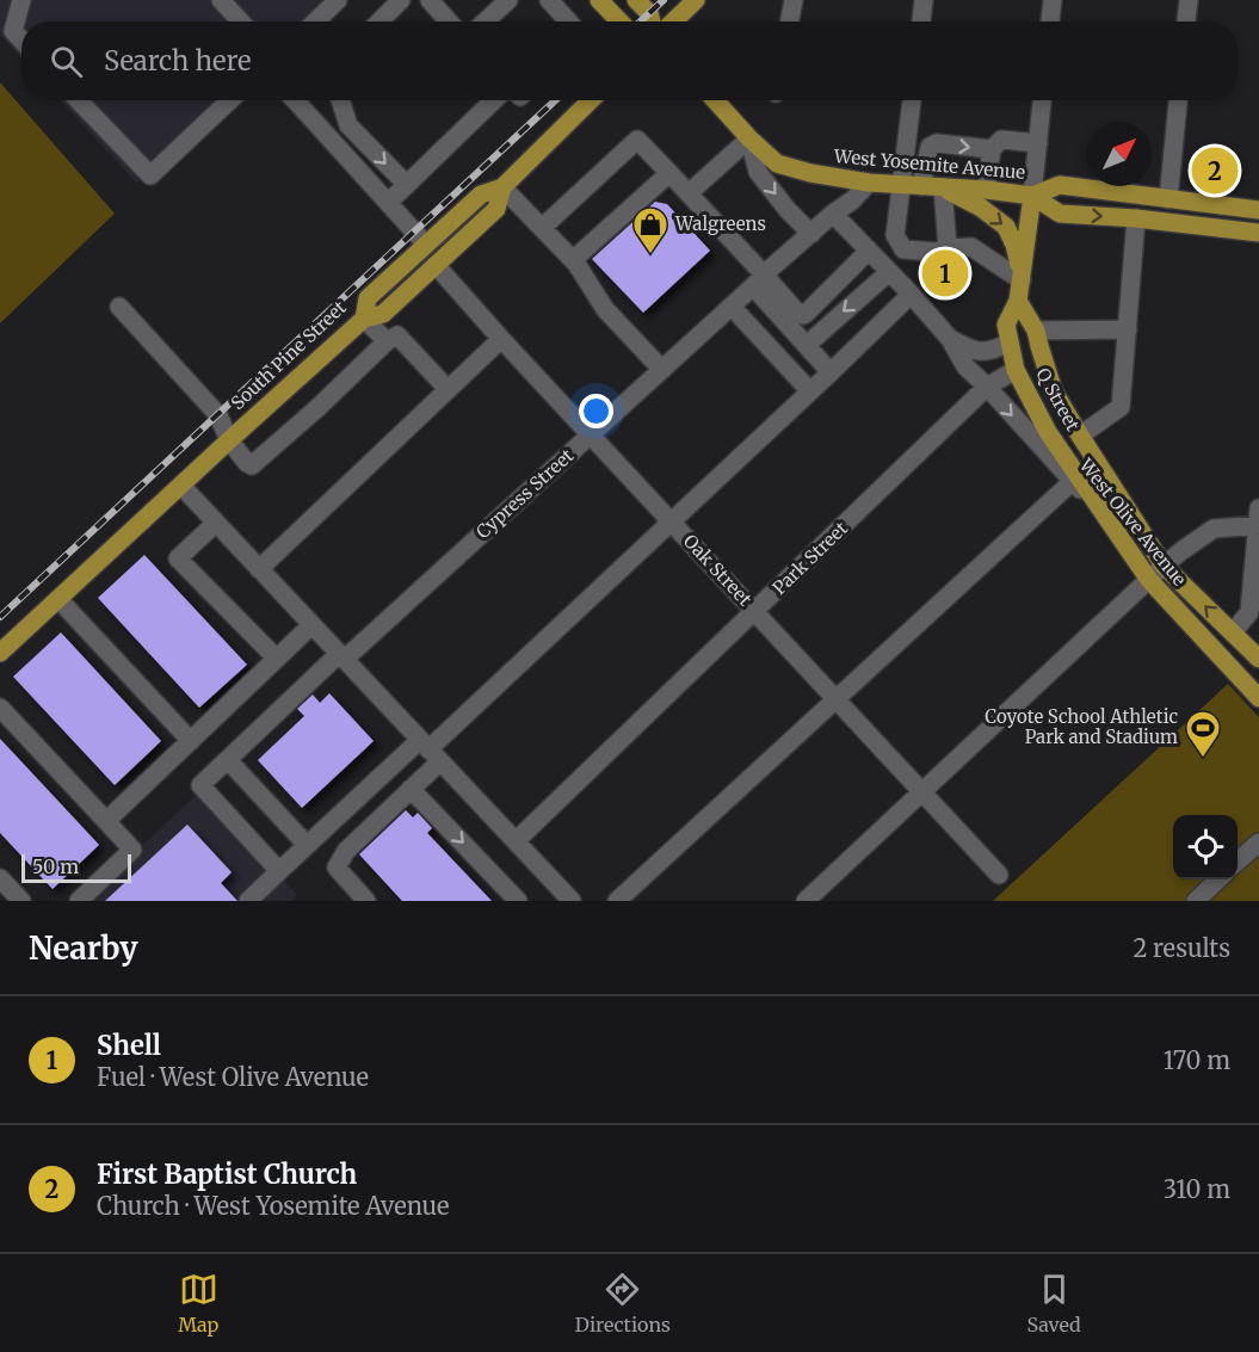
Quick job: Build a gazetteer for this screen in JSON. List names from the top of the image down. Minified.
{"streets":{"main road":["West Yosemite Avenue","South Pine Street","Q Street","West Olive Avenue"],"street":["Cypress Street","Park Street","Oak Street"]},"crossings":[["West Yosemite Avenue","Q Street"],["West Yosemite Avenue","Cypress Street"],["Q Street","West Olive Avenue"],["Q Street","Park Street"],["Cypress Street","West Olive Avenue"],["Cypress Street","Oak Street"],["West Olive Avenue","Park Street"],["Park Street","Oak Street"]],"places":{"shop":["Walgreens"],"sports":["Coyote School Athletic Park and Stadium"]},"scale_bar":"50 m","north":"top right","page":{"search":"Search here","pins":["2","1"],"scale":"50 m","heading":["Nearby","2 results"],"list":[{"mark":"1","name":"Shell","note":"Fuel · West Olive Avenue","value":"170 m"},{"mark":"2","name":"First Baptist Church","note":"Church · West Yosemite Avenue","value":"310 m"}],"nav":["Map","Directions","Saved"]}}
